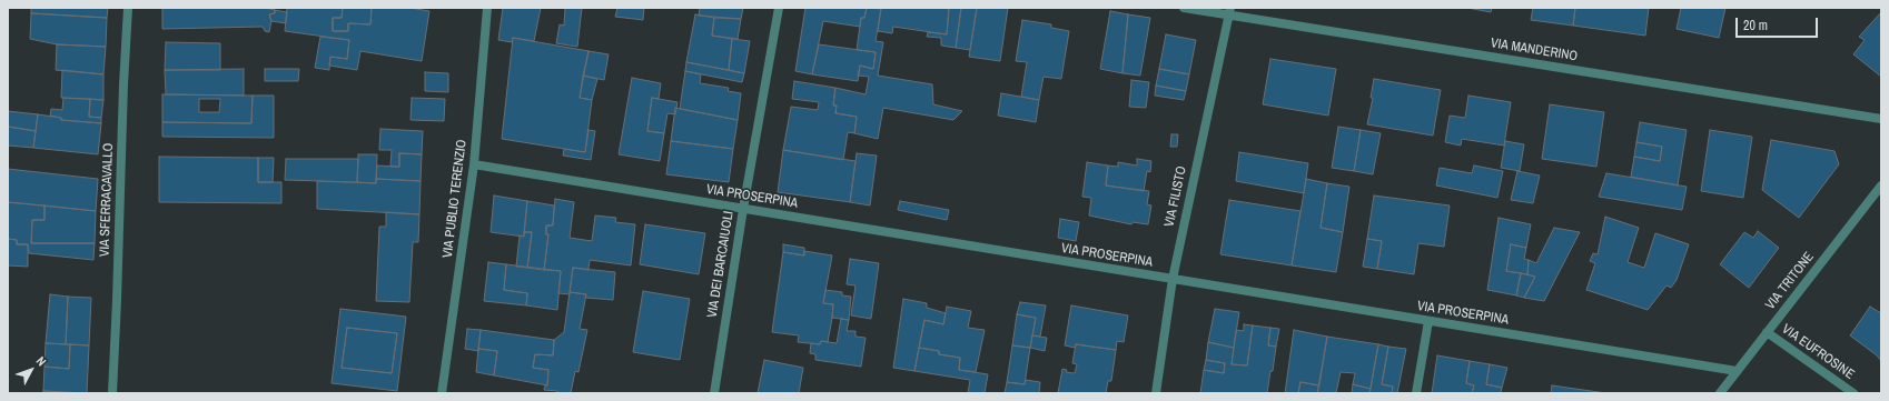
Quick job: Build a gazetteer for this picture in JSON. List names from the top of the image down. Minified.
{"streets":{"street":["VIA MANDERINO","VIA PROSERPINA","VIA FILISTO","VIA PUBLIO TERENZIO","VIA SFERRACAVALLO","VIA DEI BARCAIUOLI","VIA TRITONE","VIA EUFROSINE"]},"crossings":[["VIA MANDERINO","VIA FILISTO"],["VIA PROSERPINA","VIA FILISTO"],["VIA PROSERPINA","VIA PUBLIO TERENZIO"],["VIA PROSERPINA","VIA DEI BARCAIUOLI"],["VIA PROSERPINA","VIA TRITONE"],["VIA TRITONE","VIA EUFROSINE"]],"scale_bar":"20 m","north":"top right"}
